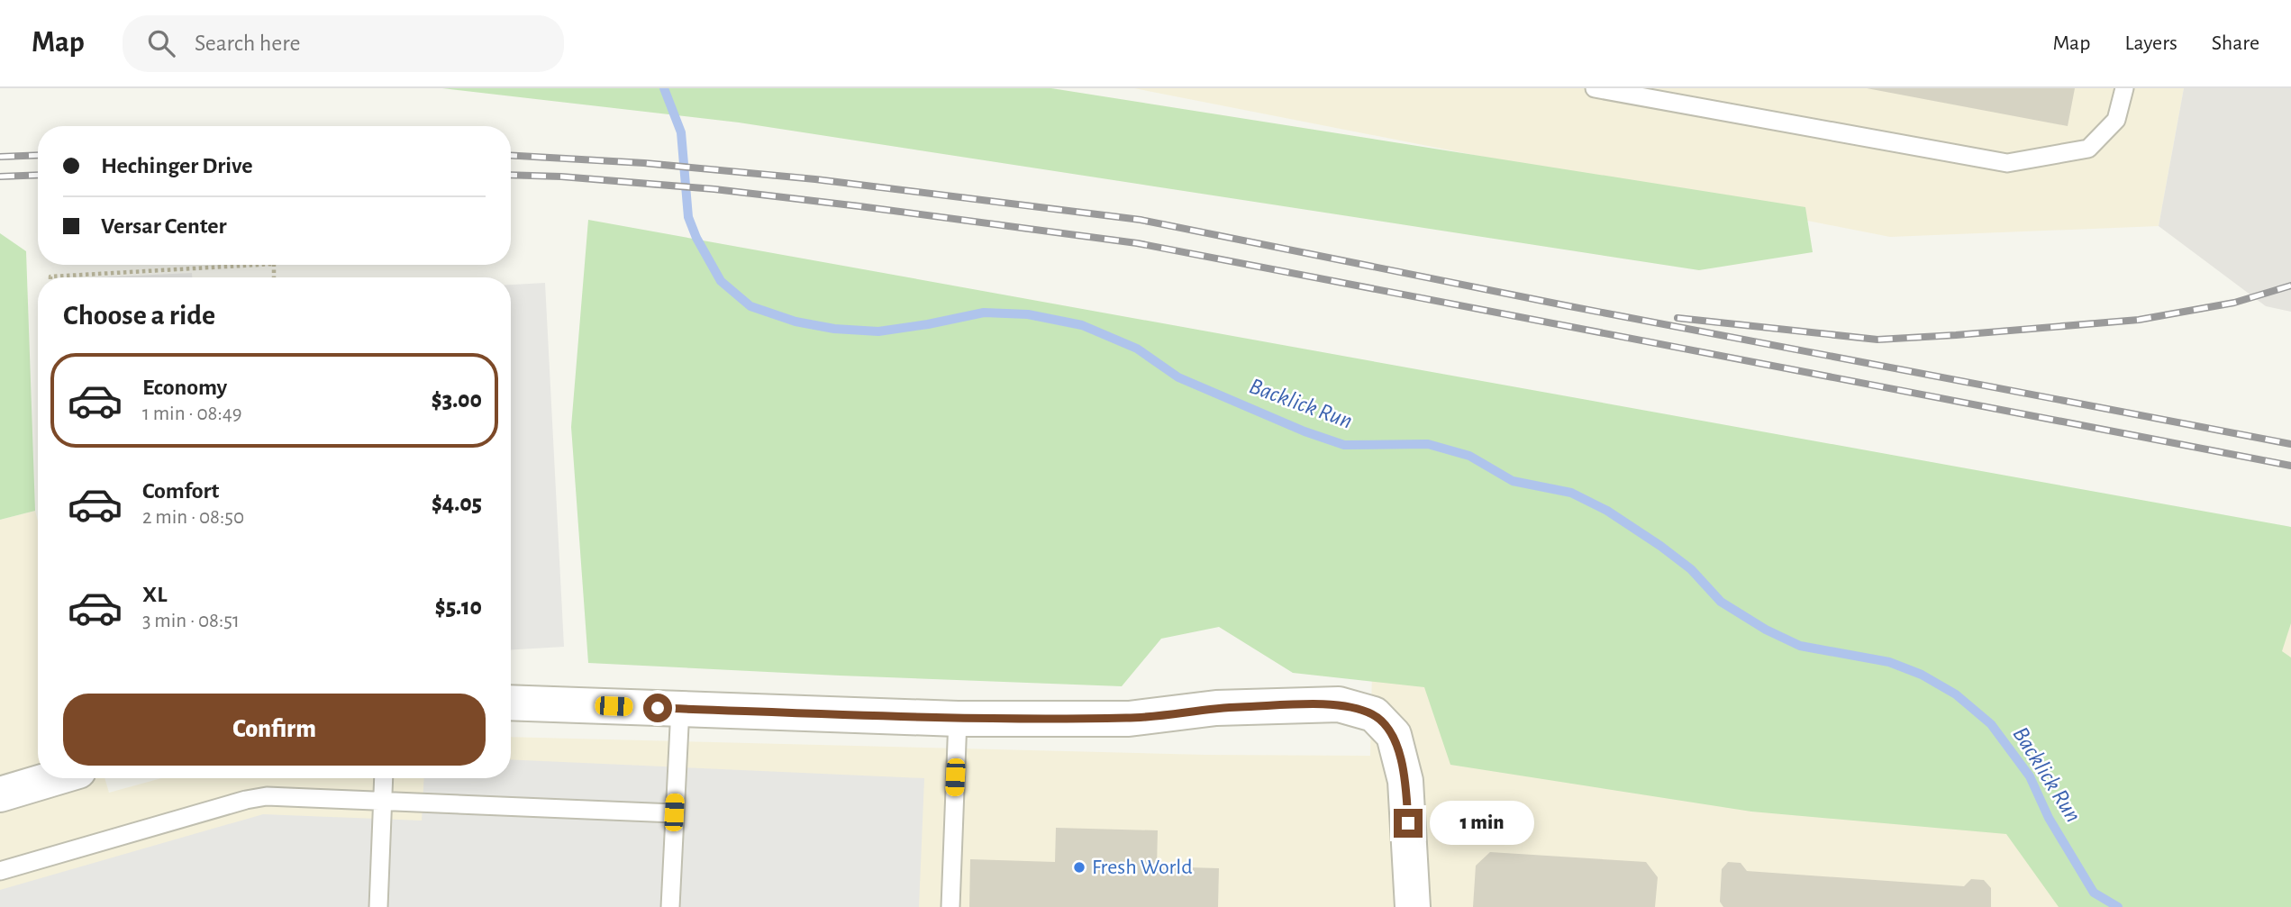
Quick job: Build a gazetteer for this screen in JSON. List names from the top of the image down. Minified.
{"water":["Backlick Run"],"places":["Fresh World"],"page":{"header":"Map","search":"Search here","nav":["Map","Layers","Share"],"banner":["Hechinger Drive","Versar Center"],"heading":"Choose a ride","list":[{"name":"Economy","note":"1 min · 08:49","value":"$3.00"},{"name":"Comfort","note":"2 min · 08:50","value":"$4.05"},{"name":"XL","note":"3 min · 08:51","value":"$5.10"}],"buttons":"Confirm","bubble":"1 min"}}
